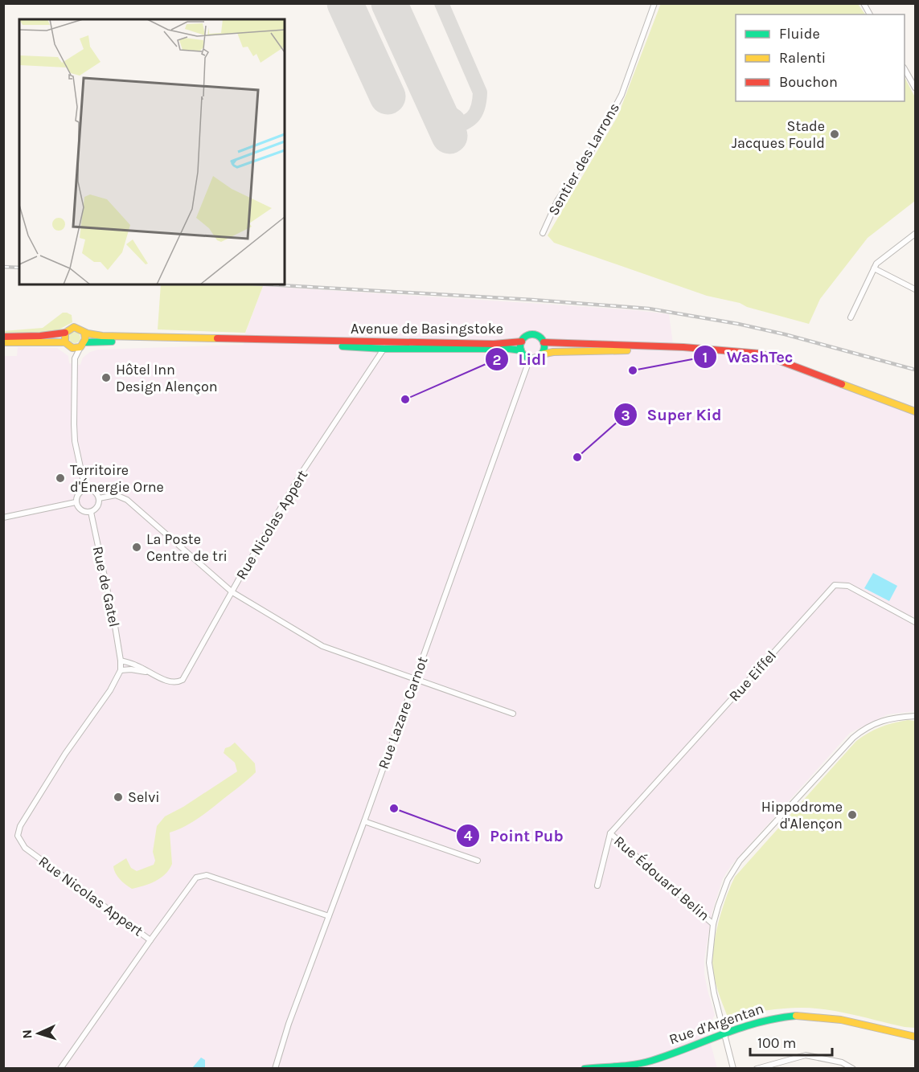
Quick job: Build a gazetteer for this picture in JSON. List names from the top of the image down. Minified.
{"streets":{"main road":["Avenue de Basingstoke","Rue d'Argentan"],"street":["Sentier des Larrons","Rue Nicolas Appert","Rue de Gatel","Rue Eiffel","Rue Lazare Carnot","Rue Édouard Belin"]},"crossings":[["Avenue de Basingstoke","Rue Nicolas Appert"],["Avenue de Basingstoke","Rue Lazare Carnot"],["Rue Nicolas Appert","Rue de Gatel"],["Rue Nicolas Appert","Rue Lazare Carnot"],["Rue Eiffel","Rue Édouard Belin"]],"places":["Stade Jacques Fould","WashTec","Hôtel Inn Design Alençon","Lidl","Super Kid","Territoire d'Énergie Orne","La Poste Centre de tri","Selvi","Point Pub","Hippodrome d'Alençon"],"legend":["Fluide","Ralenti","Bouchon"],"scale_bar":"100 m","north":"left"}
